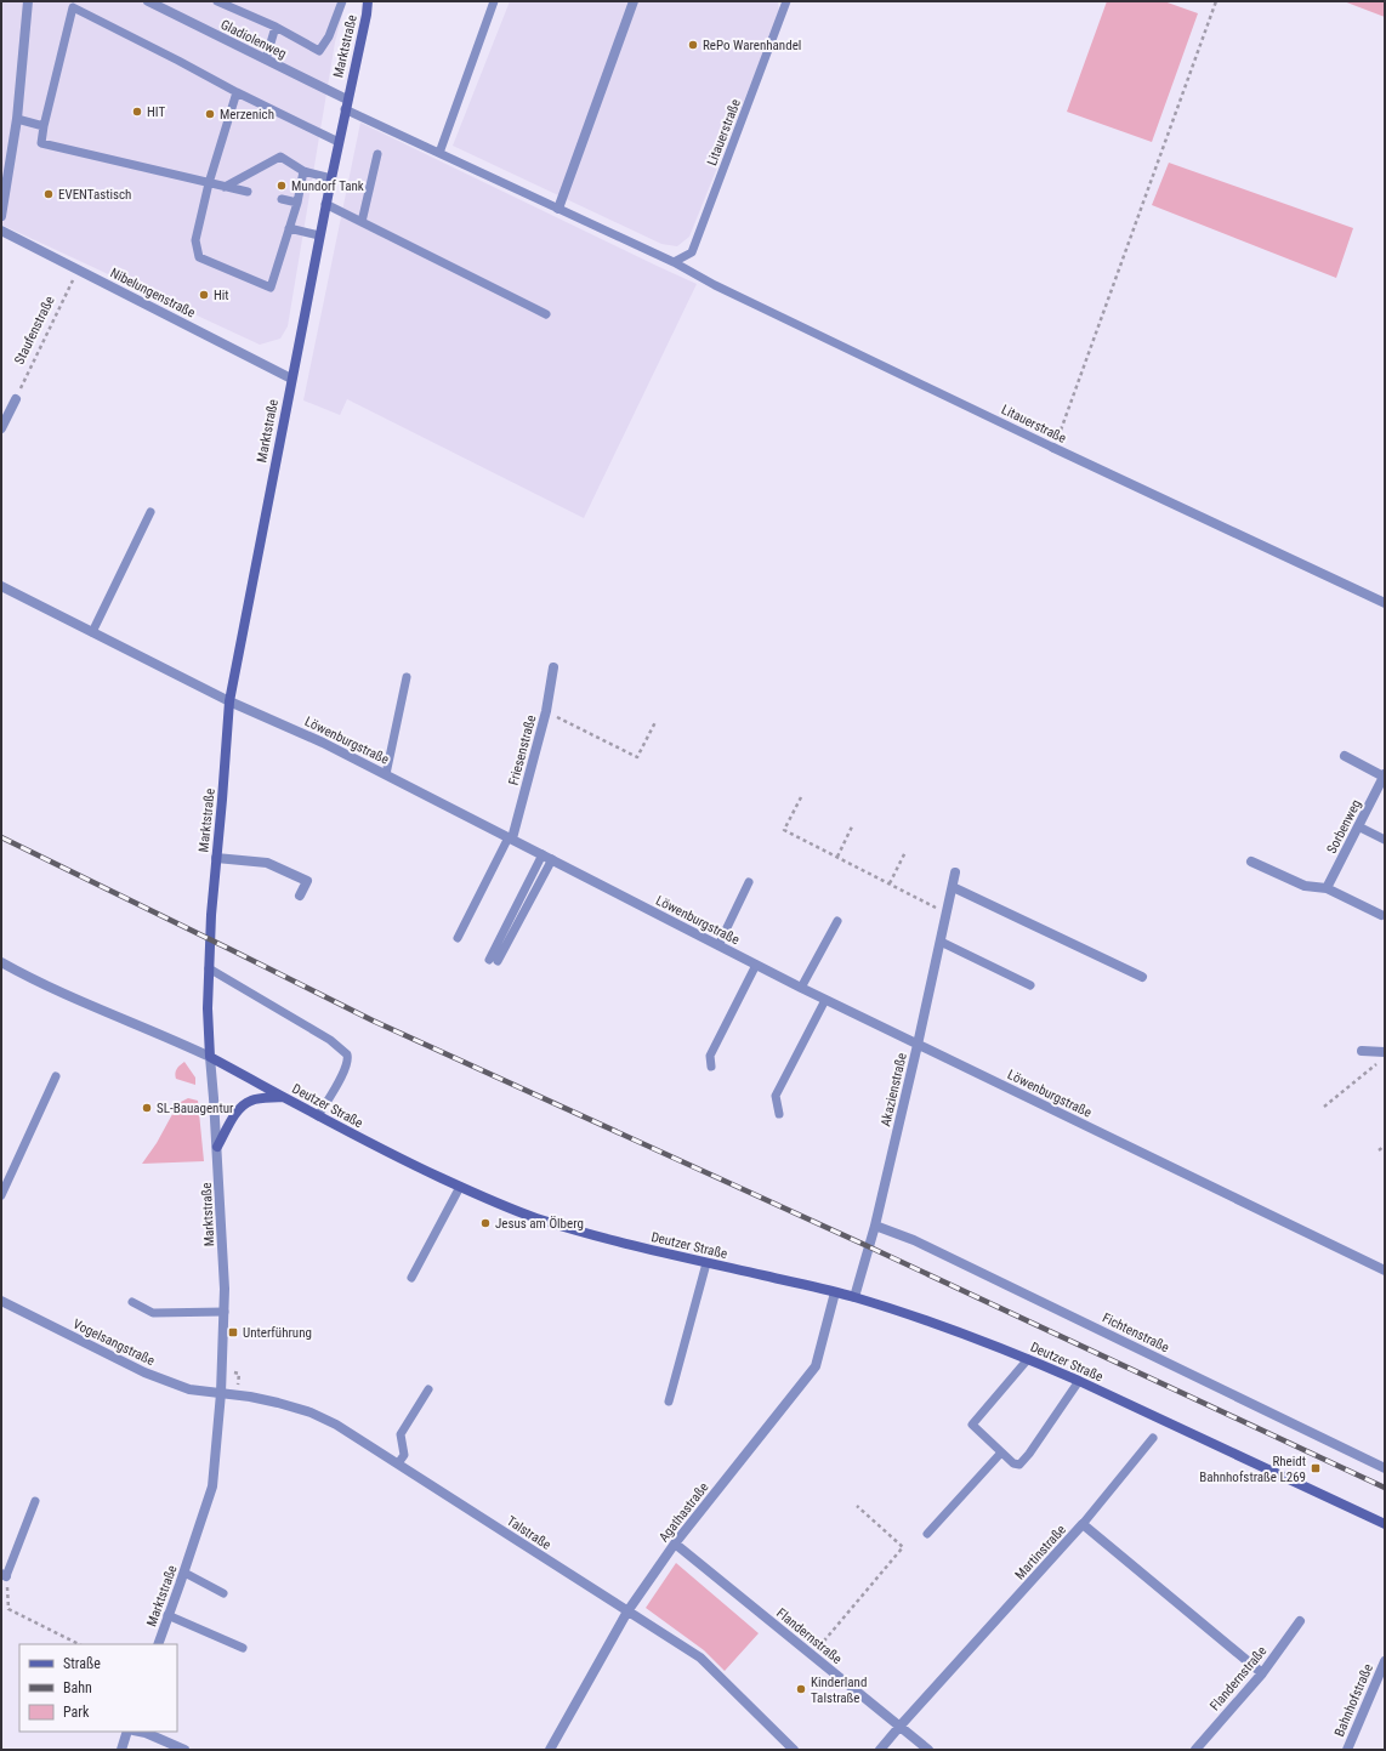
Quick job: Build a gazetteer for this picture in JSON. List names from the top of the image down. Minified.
{"streets":{"main road":["Marktstraße","Deutzer Straße"],"street":["Gladiolenweg","Litauerstraße","Nibelungenstraße","Löwenburgstraße","Friesenstraße","Sorbenweg","Akazienstraße","Fichtenstraße","Vogelsangstraße","Agathastraße","Talstraße","Martinstraße","Flandernstraße","Bahnhofstraße"],"path":["Staufenstraße"]},"crossings":[["Gladiolenweg","Marktstraße"],["Gladiolenweg","Litauerstraße"],["Marktstraße","Litauerstraße"],["Marktstraße","Nibelungenstraße"],["Marktstraße","Löwenburgstraße"],["Marktstraße","Deutzer Straße"],["Marktstraße","Vogelsangstraße"],["Marktstraße","Talstraße"],["Nibelungenstraße","Staufenstraße"],["Löwenburgstraße","Friesenstraße"],["Löwenburgstraße","Akazienstraße"],["Akazienstraße","Deutzer Straße"],["Akazienstraße","Fichtenstraße"],["Deutzer Straße","Agathastraße"],["Vogelsangstraße","Talstraße"],["Agathastraße","Talstraße"],["Agathastraße","Flandernstraße"],["Martinstraße","Flandernstraße"]],"places":{"other":["RePo Warenhandel","HIT","Merzenich","Mundorf Tank","EVENTastisch","Hit","SL-Bauagentur","Jesus am Ölberg","Kinderland Talstraße"],"transit":["Unterführung","Rheidt Bahnhofstraße L269"]},"legend":["Straße","Bahn","Park"]}
